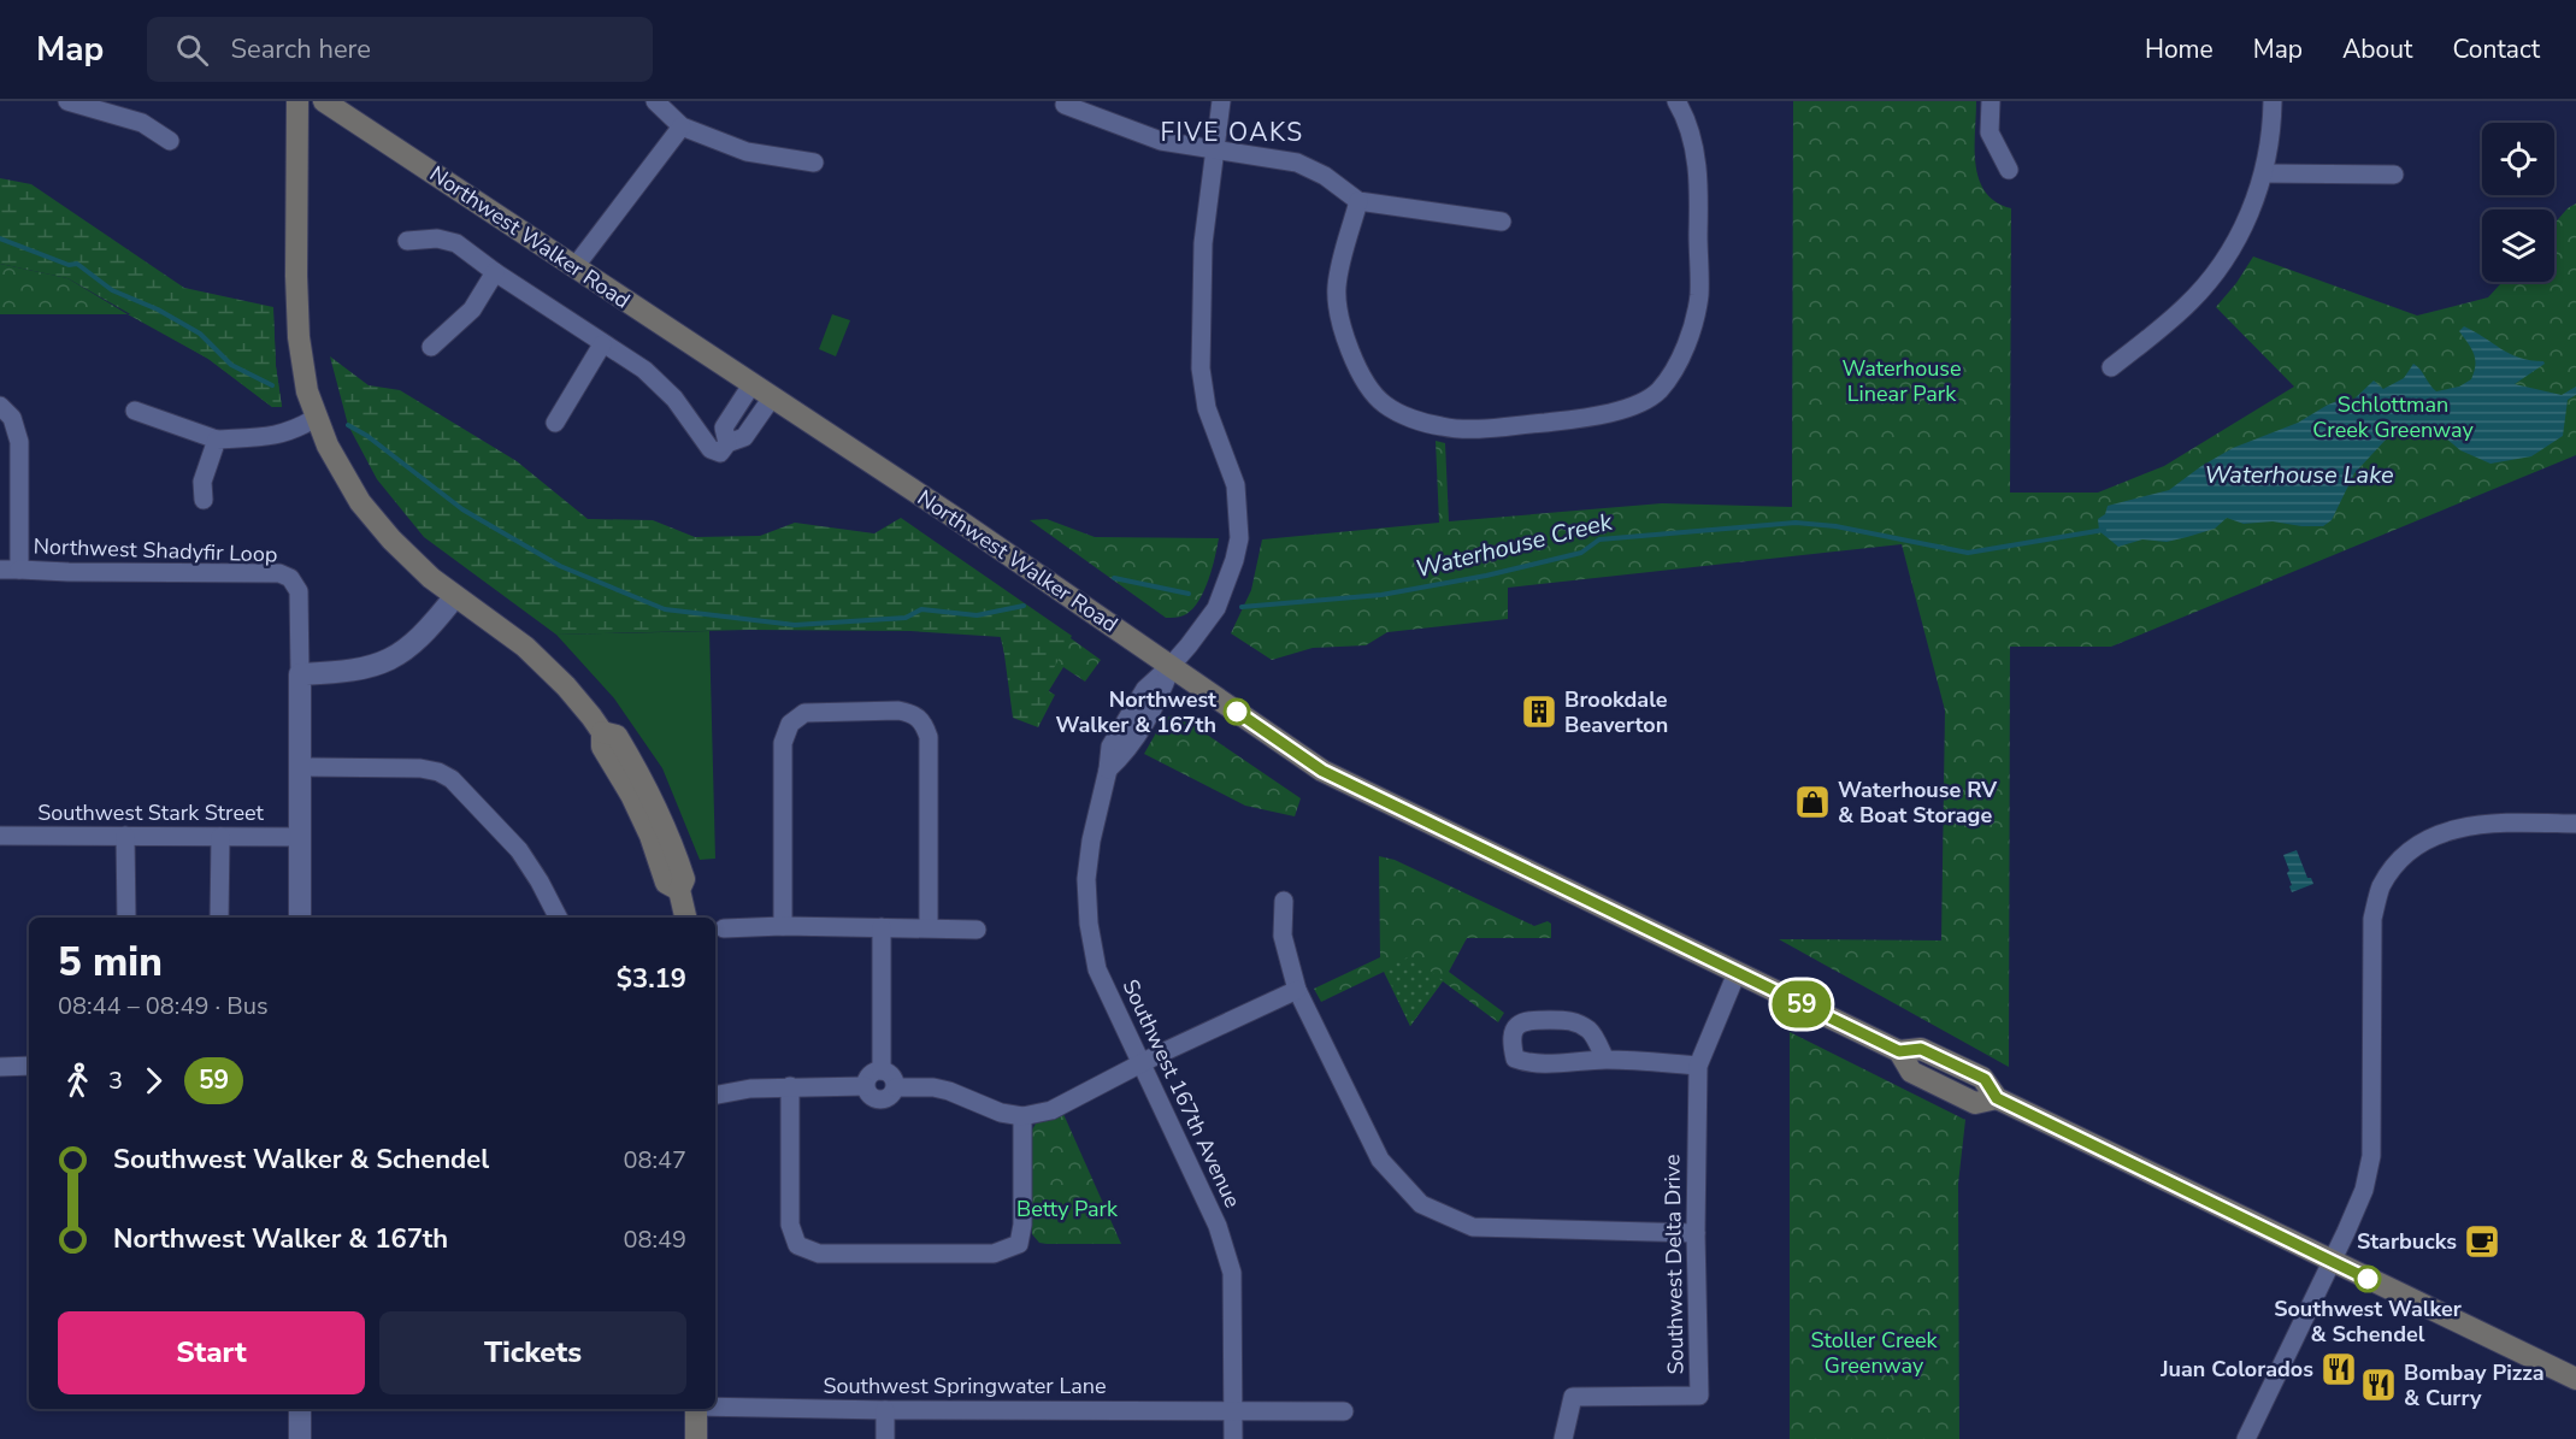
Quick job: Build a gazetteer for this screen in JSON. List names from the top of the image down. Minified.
{"streets":{"main road":["Northwest Walker Road"],"street":["Northwest Shadyfir Loop","Southwest Stark Street","Southwest 167th Avenue","Southwest Delta Drive","Southwest Springwater Lane"]},"crossings":[["Northwest Walker Road","Southwest 167th Avenue"],["Northwest Walker Road","Southwest Delta Drive"],["Southwest 167th Avenue","Southwest Springwater Lane"]],"districts":["FIVE OAKS"],"water":["Waterhouse Lake","Waterhouse Creek"],"parks":["Waterhouse Linear Park","Schlottman Creek Greenway","Betty Park","Stoller Creek Greenway"],"places":{"other":["Northwest Walker & 167th","Southwest Walker & Schendel"],"building":["Brookdale Beaverton"],"shop":["Waterhouse RV & Boat Storage"],"cafe":["Starbucks"],"restaurant":["Juan Colorados","Bombay Pizza & Curry"]},"lines":["bus line 59"],"page":{"header":"Map","search":"Search here","nav":["Home","Map","About","Contact"],"on_map":"59","heading":["5 min","08:44 – 08:49 · Bus","$3.19"],"legs":["3","59"],"list":[{"name":"Southwest Walker & Schendel","value":"08:47"},{"name":"Northwest Walker & 167th","value":"08:49"}],"buttons":["Start","Tickets"]}}
